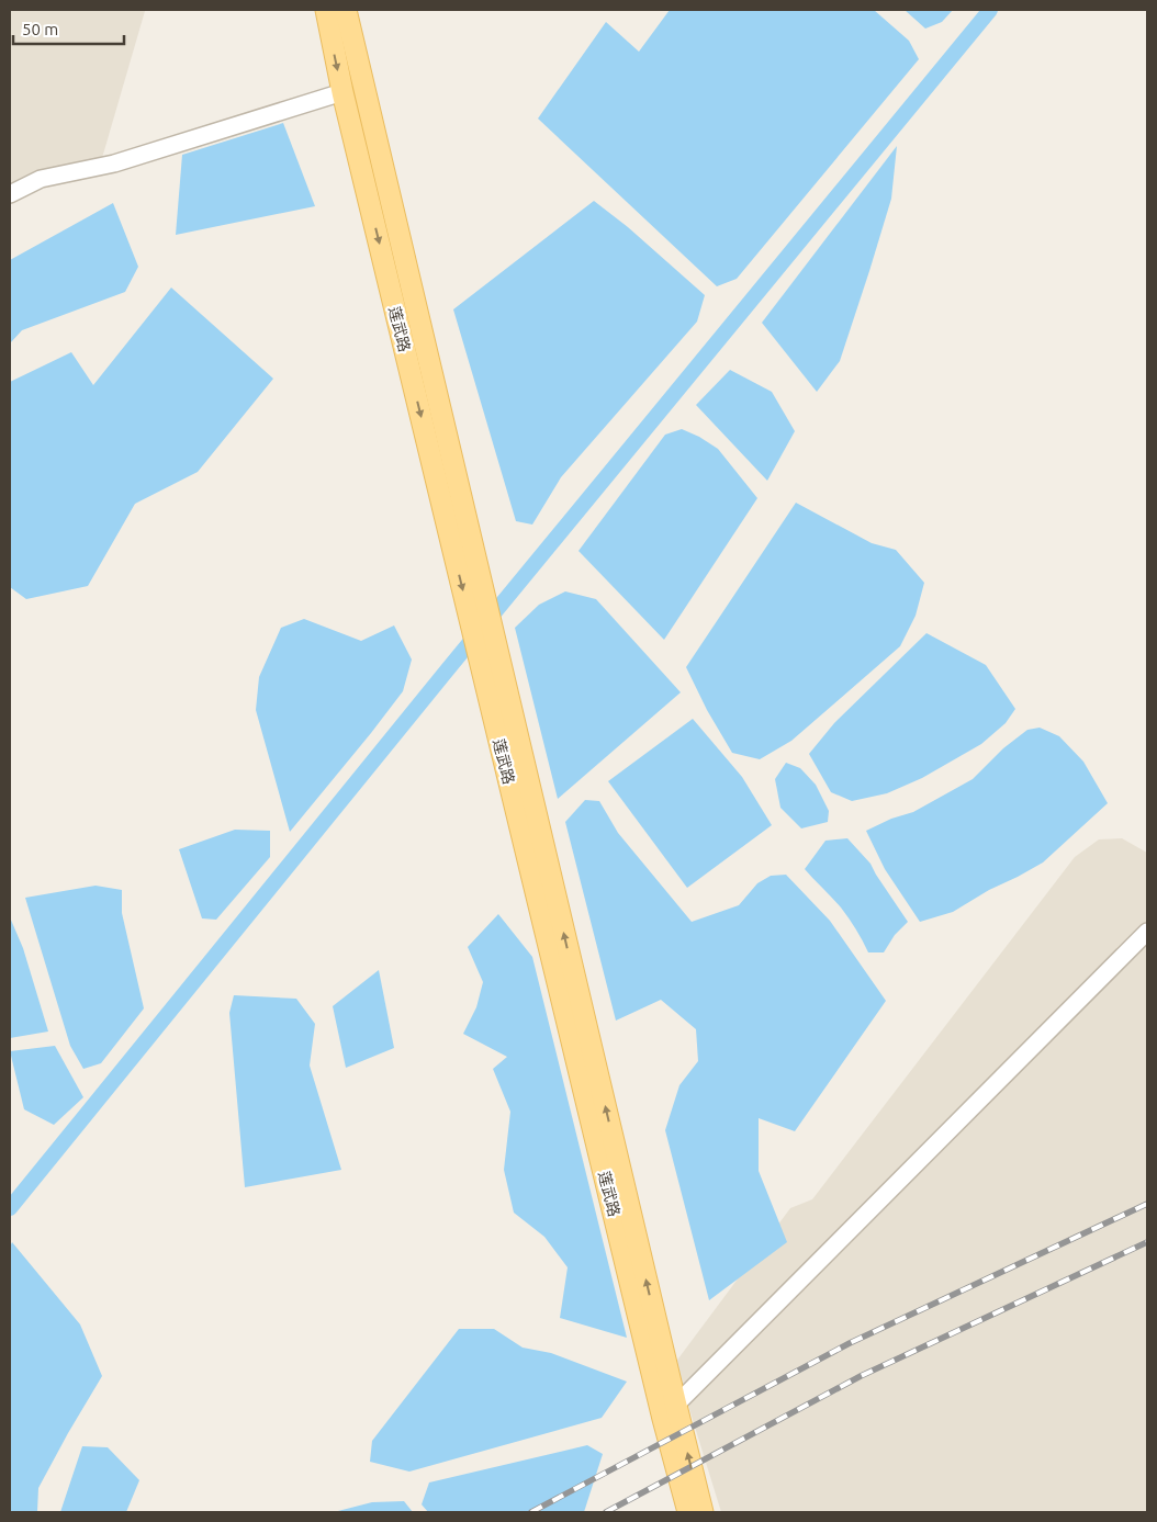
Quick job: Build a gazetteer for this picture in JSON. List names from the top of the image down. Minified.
{"streets":{"main road":["莲武路"]},"scale_bar":"50 m"}
